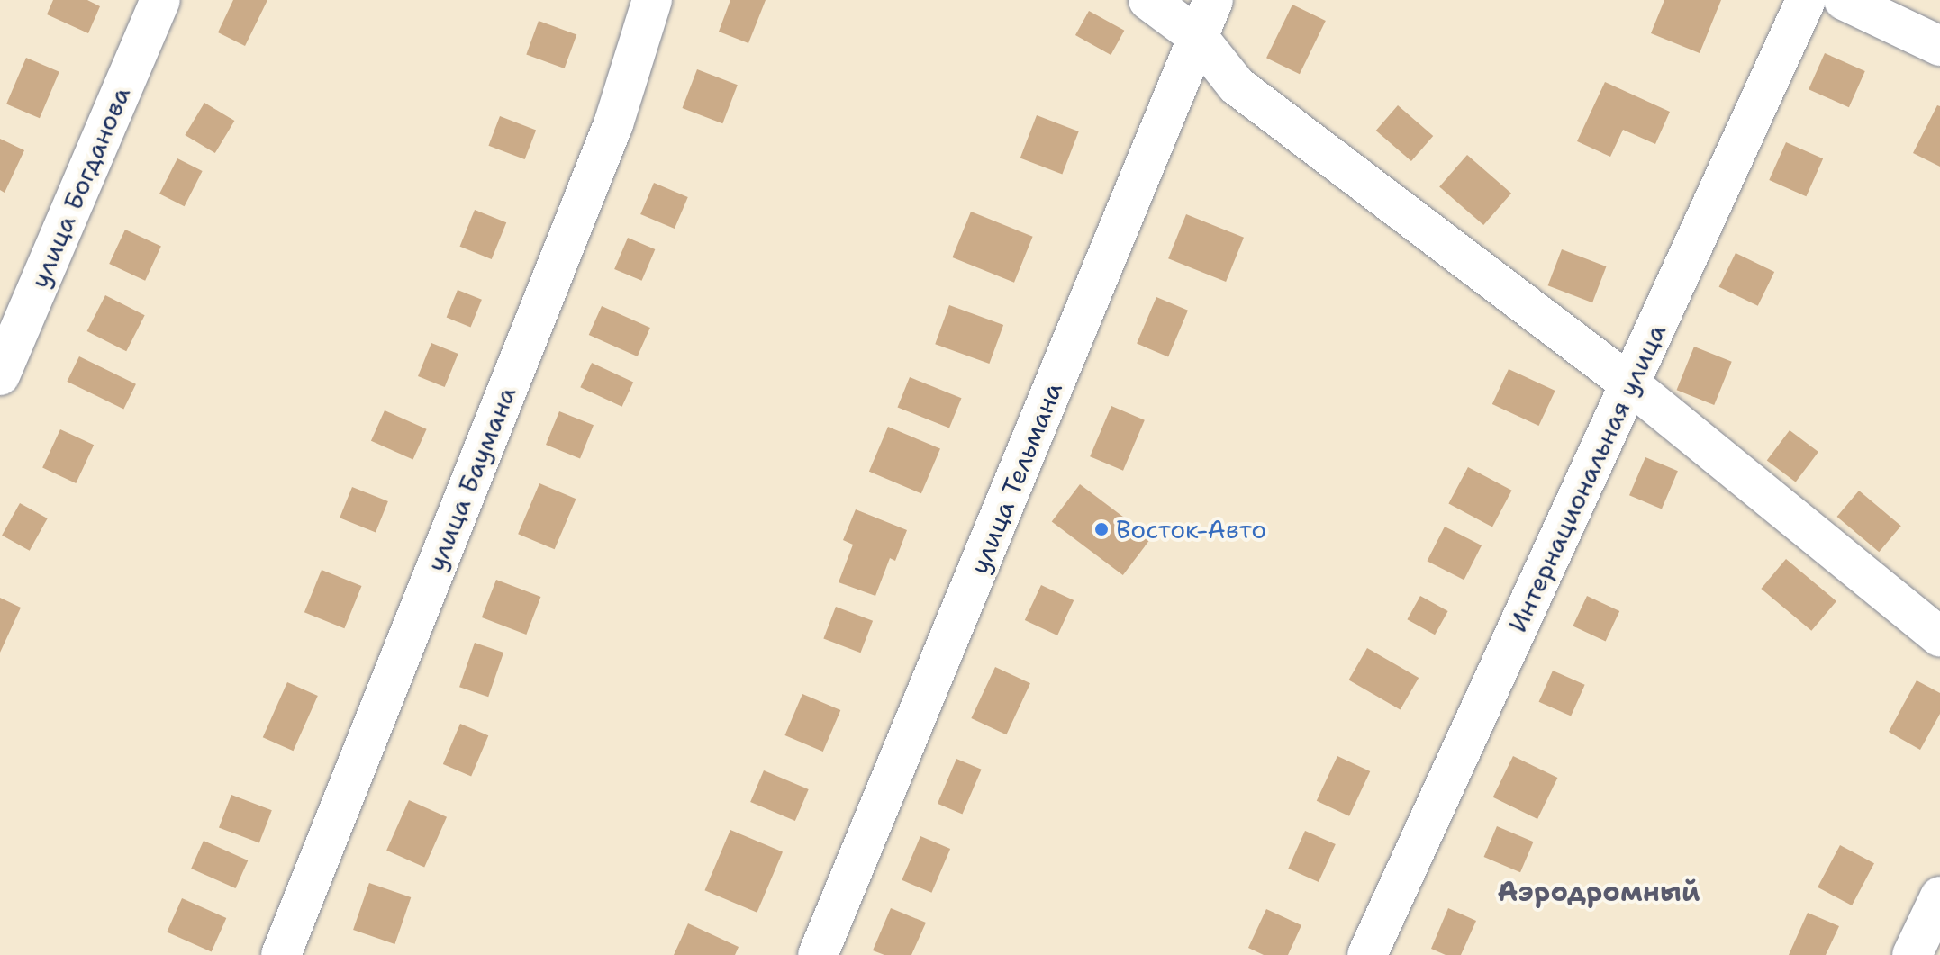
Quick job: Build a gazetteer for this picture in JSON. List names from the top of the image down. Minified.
{"streets":{"street":["улица Богданова","улица Тельмана","Интернациональная улица","улица Баумана"]},"districts":["Аэродромный"],"places":["Восток-Авто"]}
